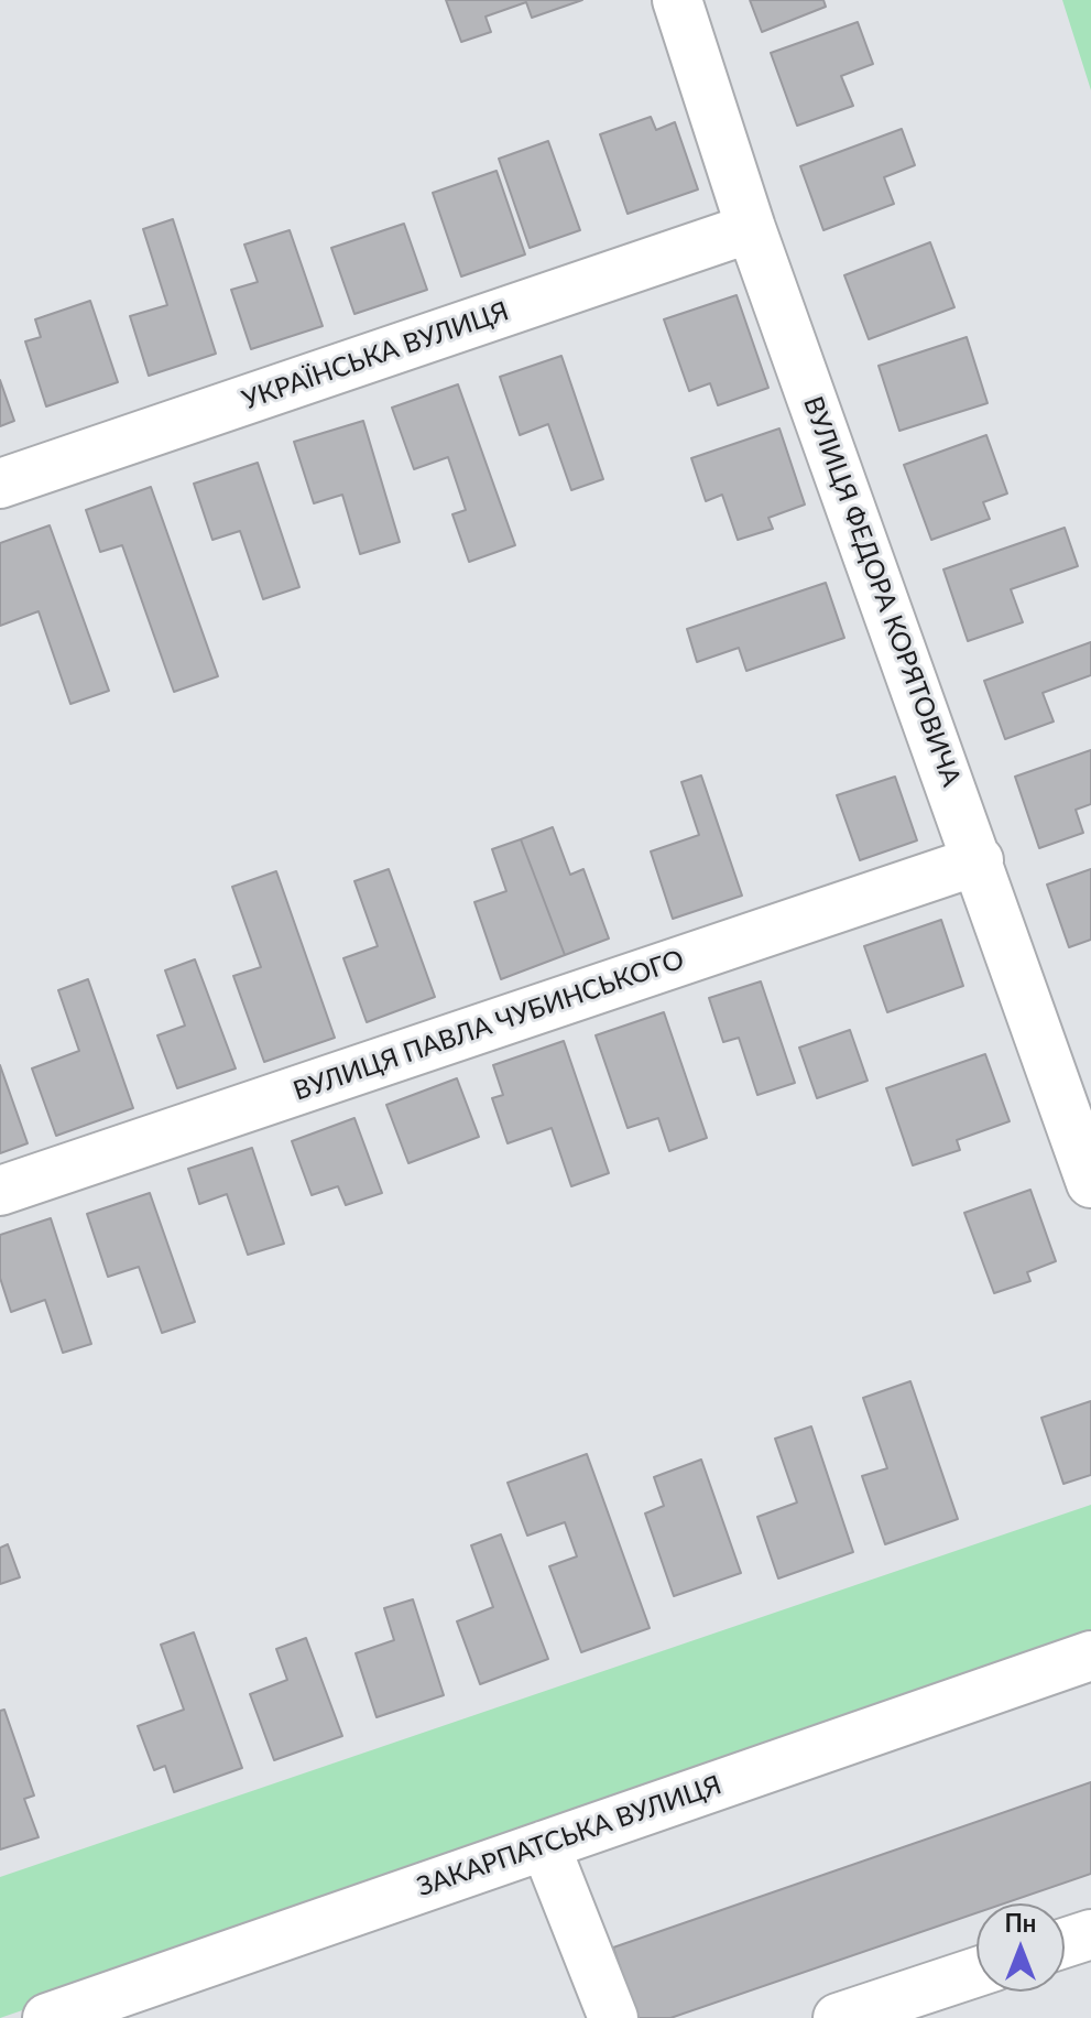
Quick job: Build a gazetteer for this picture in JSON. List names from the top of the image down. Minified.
{"streets":{"street":["УКРАЇНСЬКА ВУЛИЦЯ","ВУЛИЦЯ ФЕДОРА КОРЯТОВИЧА","ВУЛИЦЯ ПАВЛА ЧУБИНСЬКОГО","ЗАКАРПАТСЬКА ВУЛИЦЯ"]},"crossings":[["УКРАЇНСЬКА ВУЛИЦЯ","ВУЛИЦЯ ФЕДОРА КОРЯТОВИЧА"],["ВУЛИЦЯ ФЕДОРА КОРЯТОВИЧА","ВУЛИЦЯ ПАВЛА ЧУБИНСЬКОГО"]],"north":"top"}
